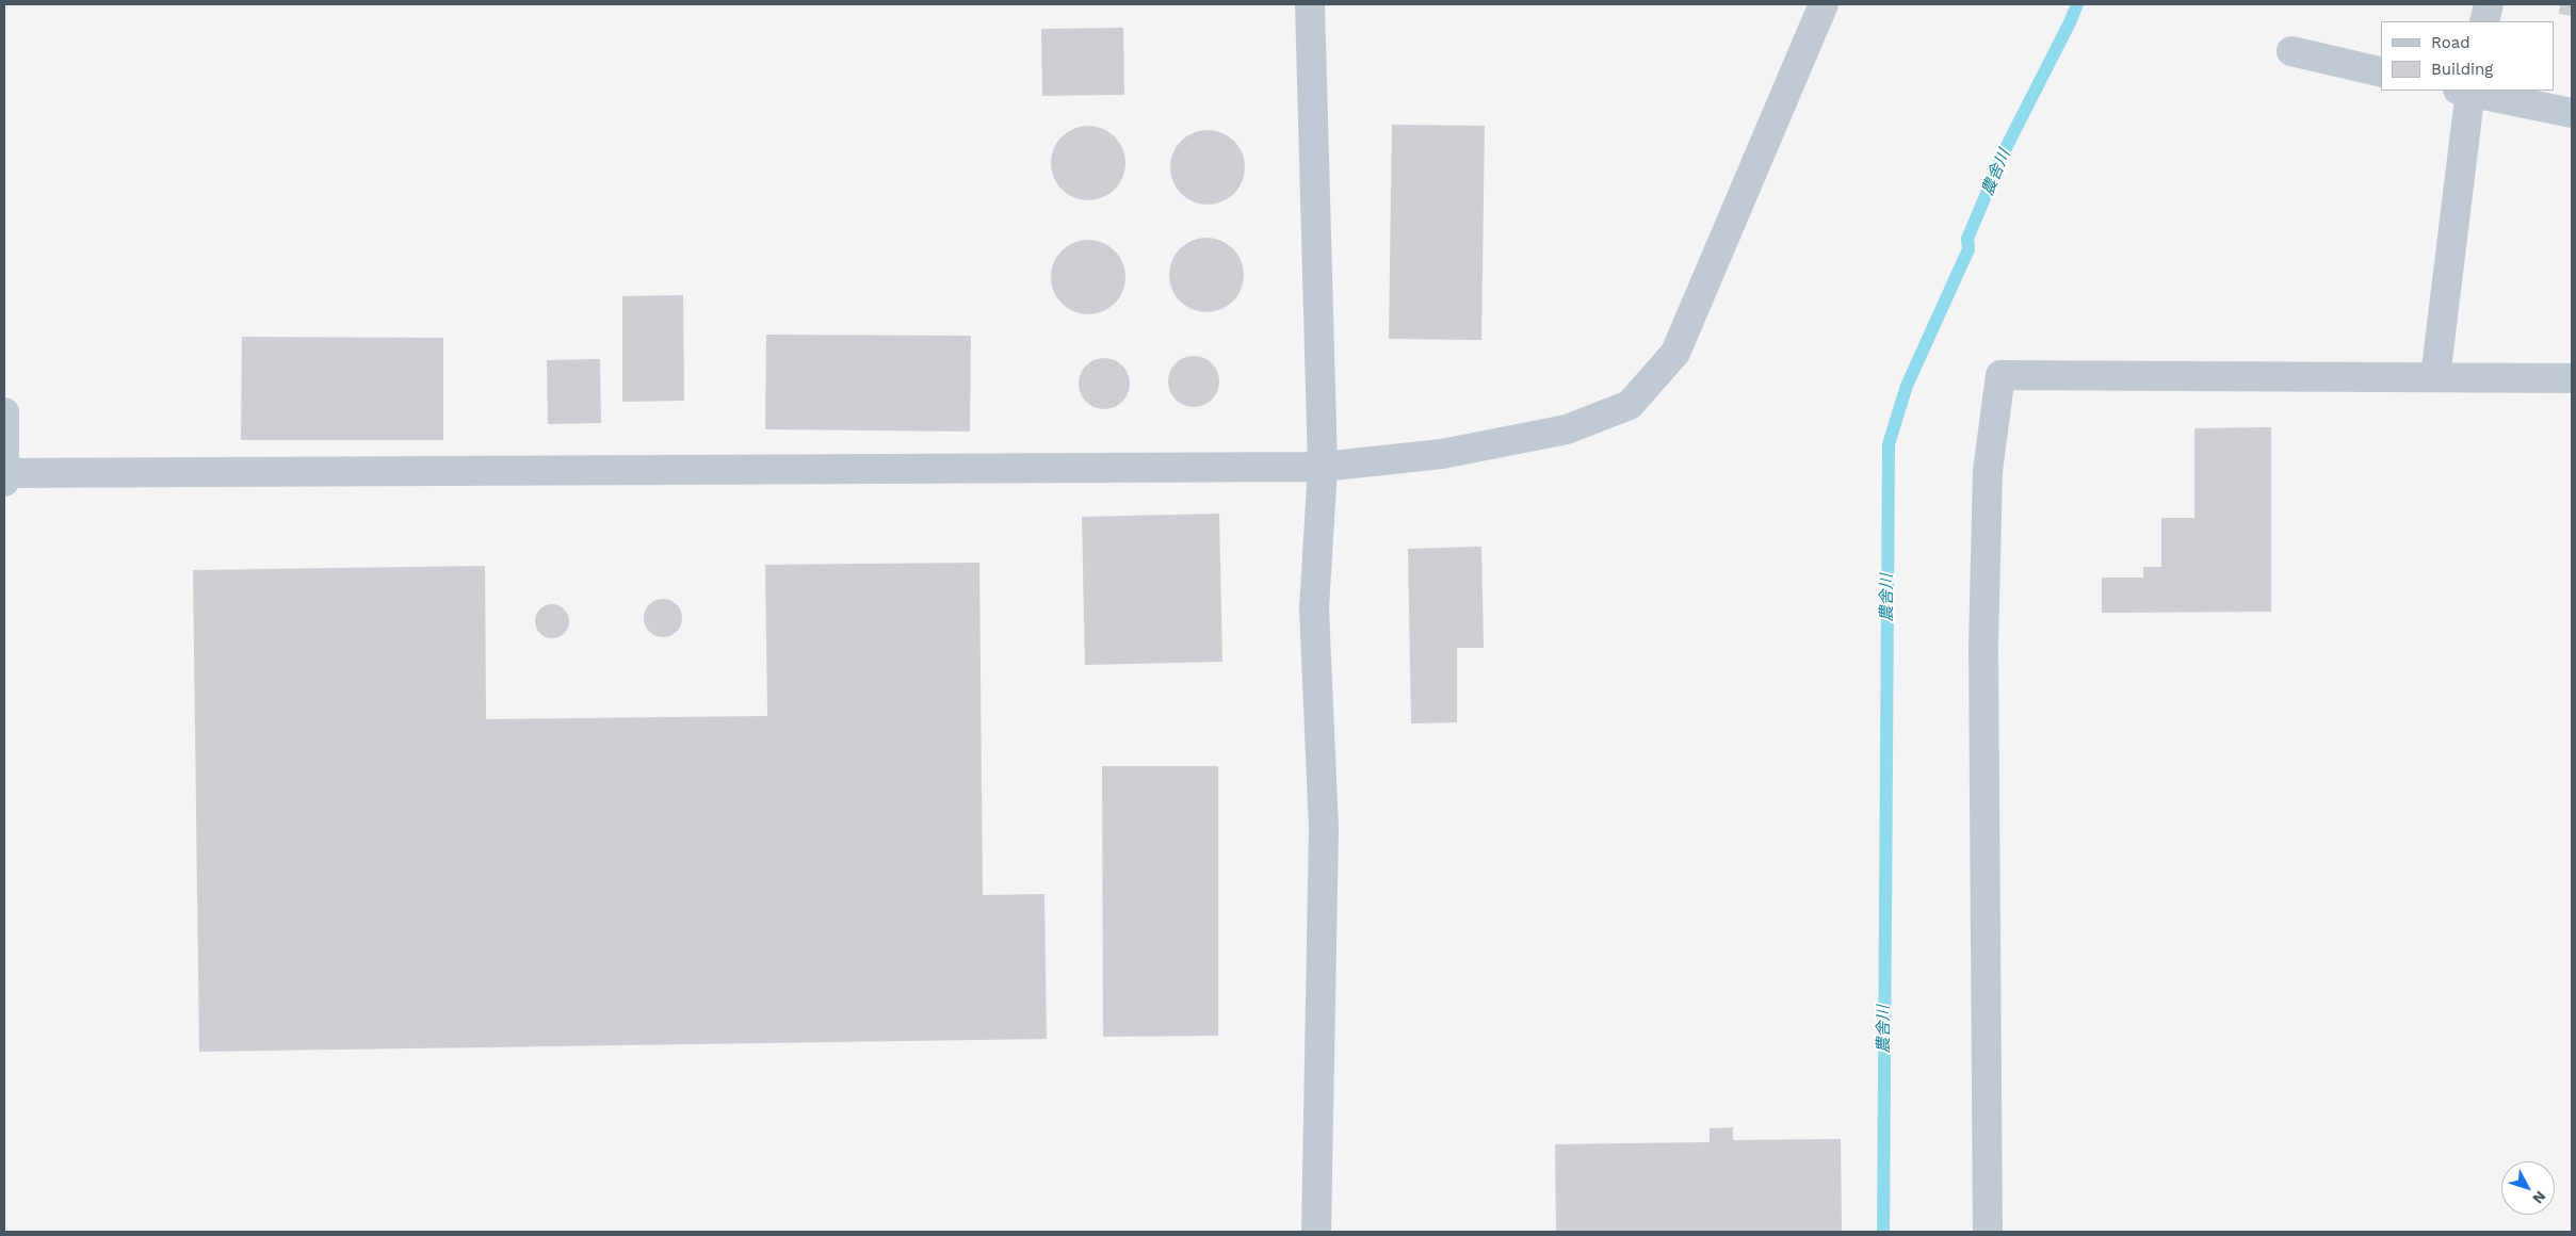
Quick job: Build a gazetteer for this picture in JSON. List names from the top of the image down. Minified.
{"water":["農舎川"],"legend":["Road","Building"],"north":"bottom right"}
